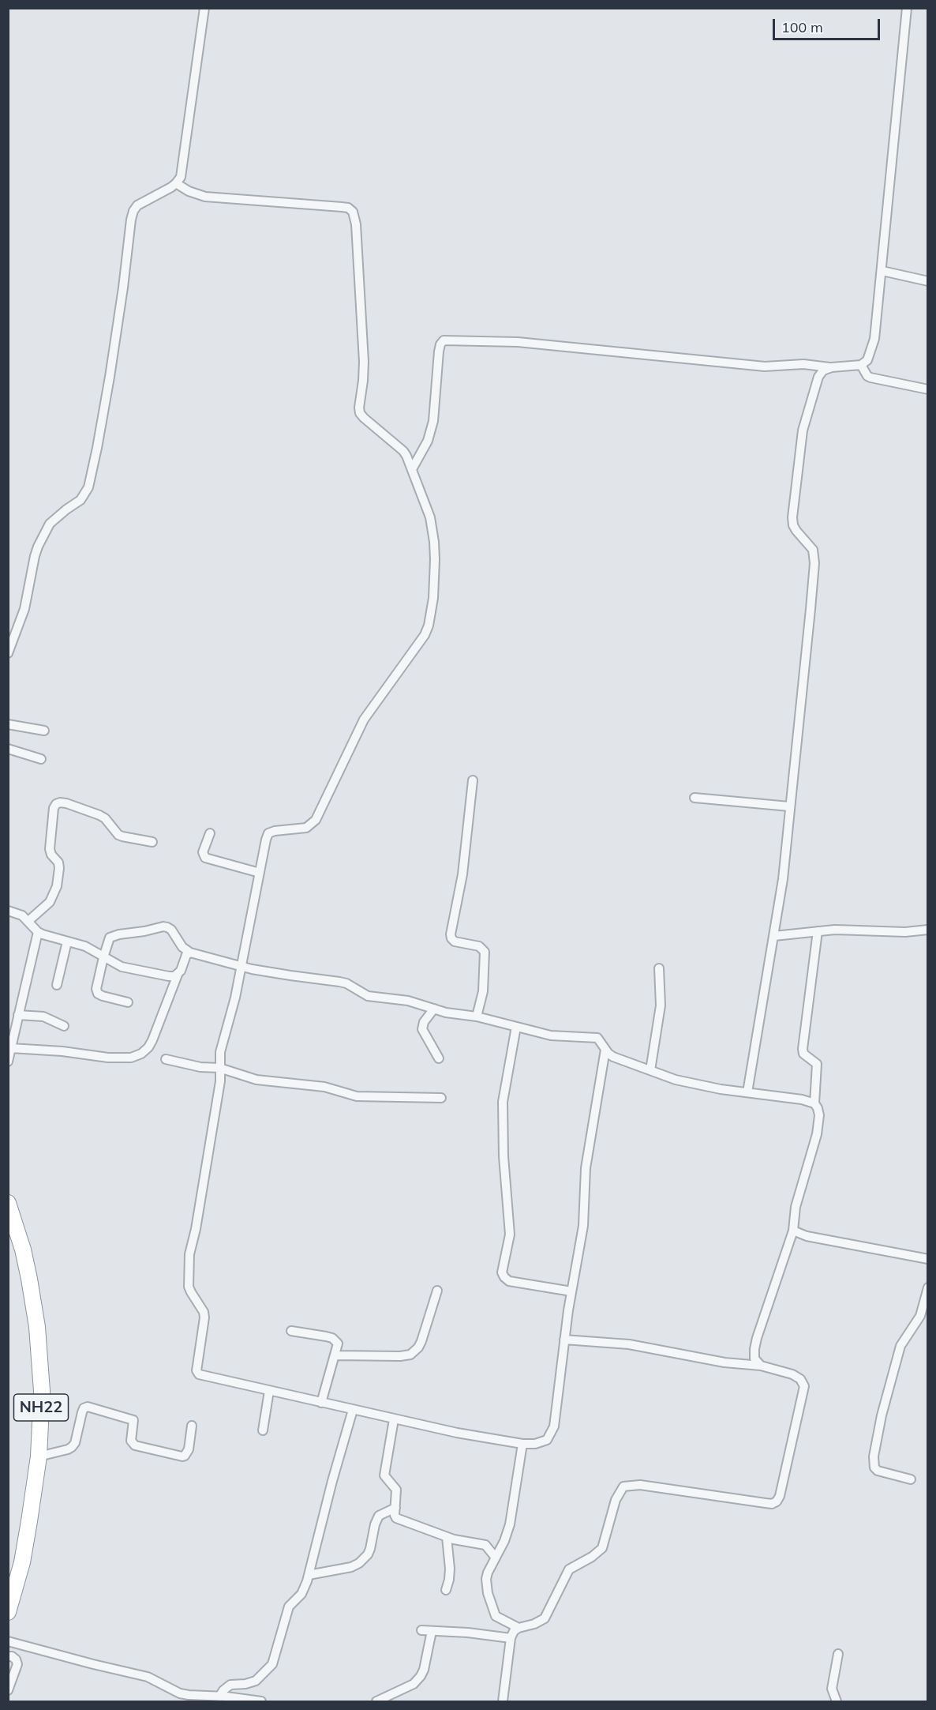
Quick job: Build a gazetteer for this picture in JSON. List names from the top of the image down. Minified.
{"streets":{"highway":["NH22"]},"scale_bar":"100 m"}
